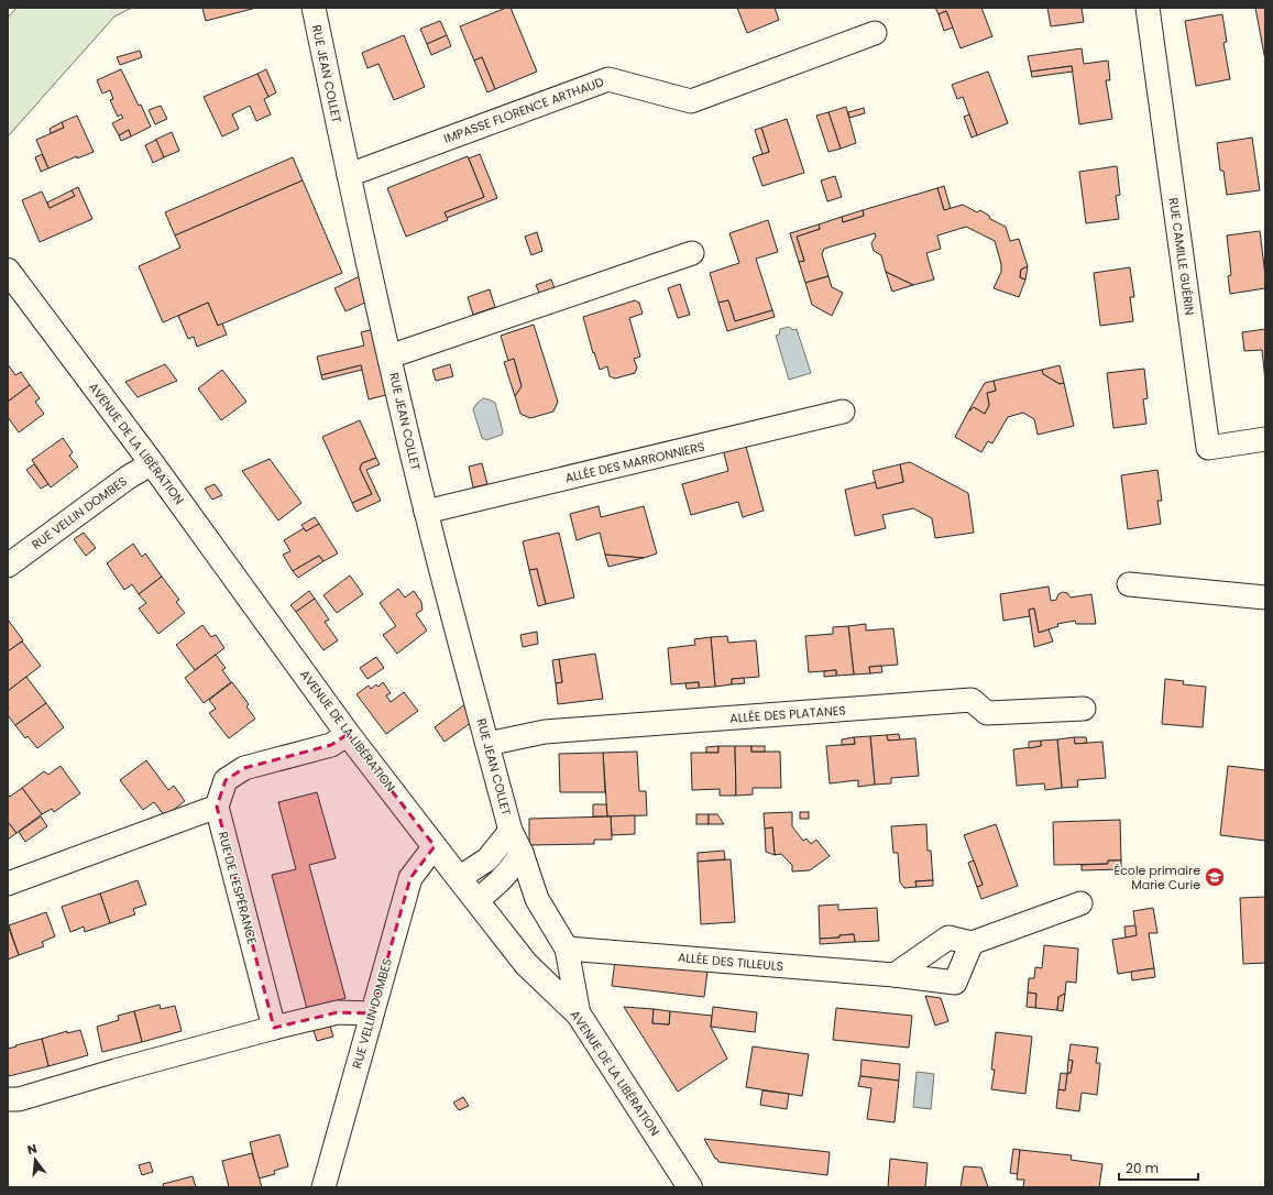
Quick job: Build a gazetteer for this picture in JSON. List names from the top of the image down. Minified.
{"streets":{"street":["RUE JEAN COLLET","IMPASSE FLORENCE ARTHAUD","RUE CAMILLE GUÉRIN","AVENUE DE LA LIBÉRATION","ALLÉE DES MARRONNIERS","RUE VELLIN DOMBES","ALLÉE DES PLATANES","RUE DE L'ESPÉRANCE","ALLÉE DES TILLEULS"]},"crossings":[["RUE JEAN COLLET","IMPASSE FLORENCE ARTHAUD"],["RUE JEAN COLLET","AVENUE DE LA LIBÉRATION"],["RUE JEAN COLLET","ALLÉE DES MARRONNIERS"],["RUE JEAN COLLET","ALLÉE DES PLATANES"],["RUE JEAN COLLET","ALLÉE DES TILLEULS"],["AVENUE DE LA LIBÉRATION","RUE VELLIN DOMBES"]],"places":{"school or university":["École primaire Marie Curie"]},"scale_bar":"20 m","north":"top"}
